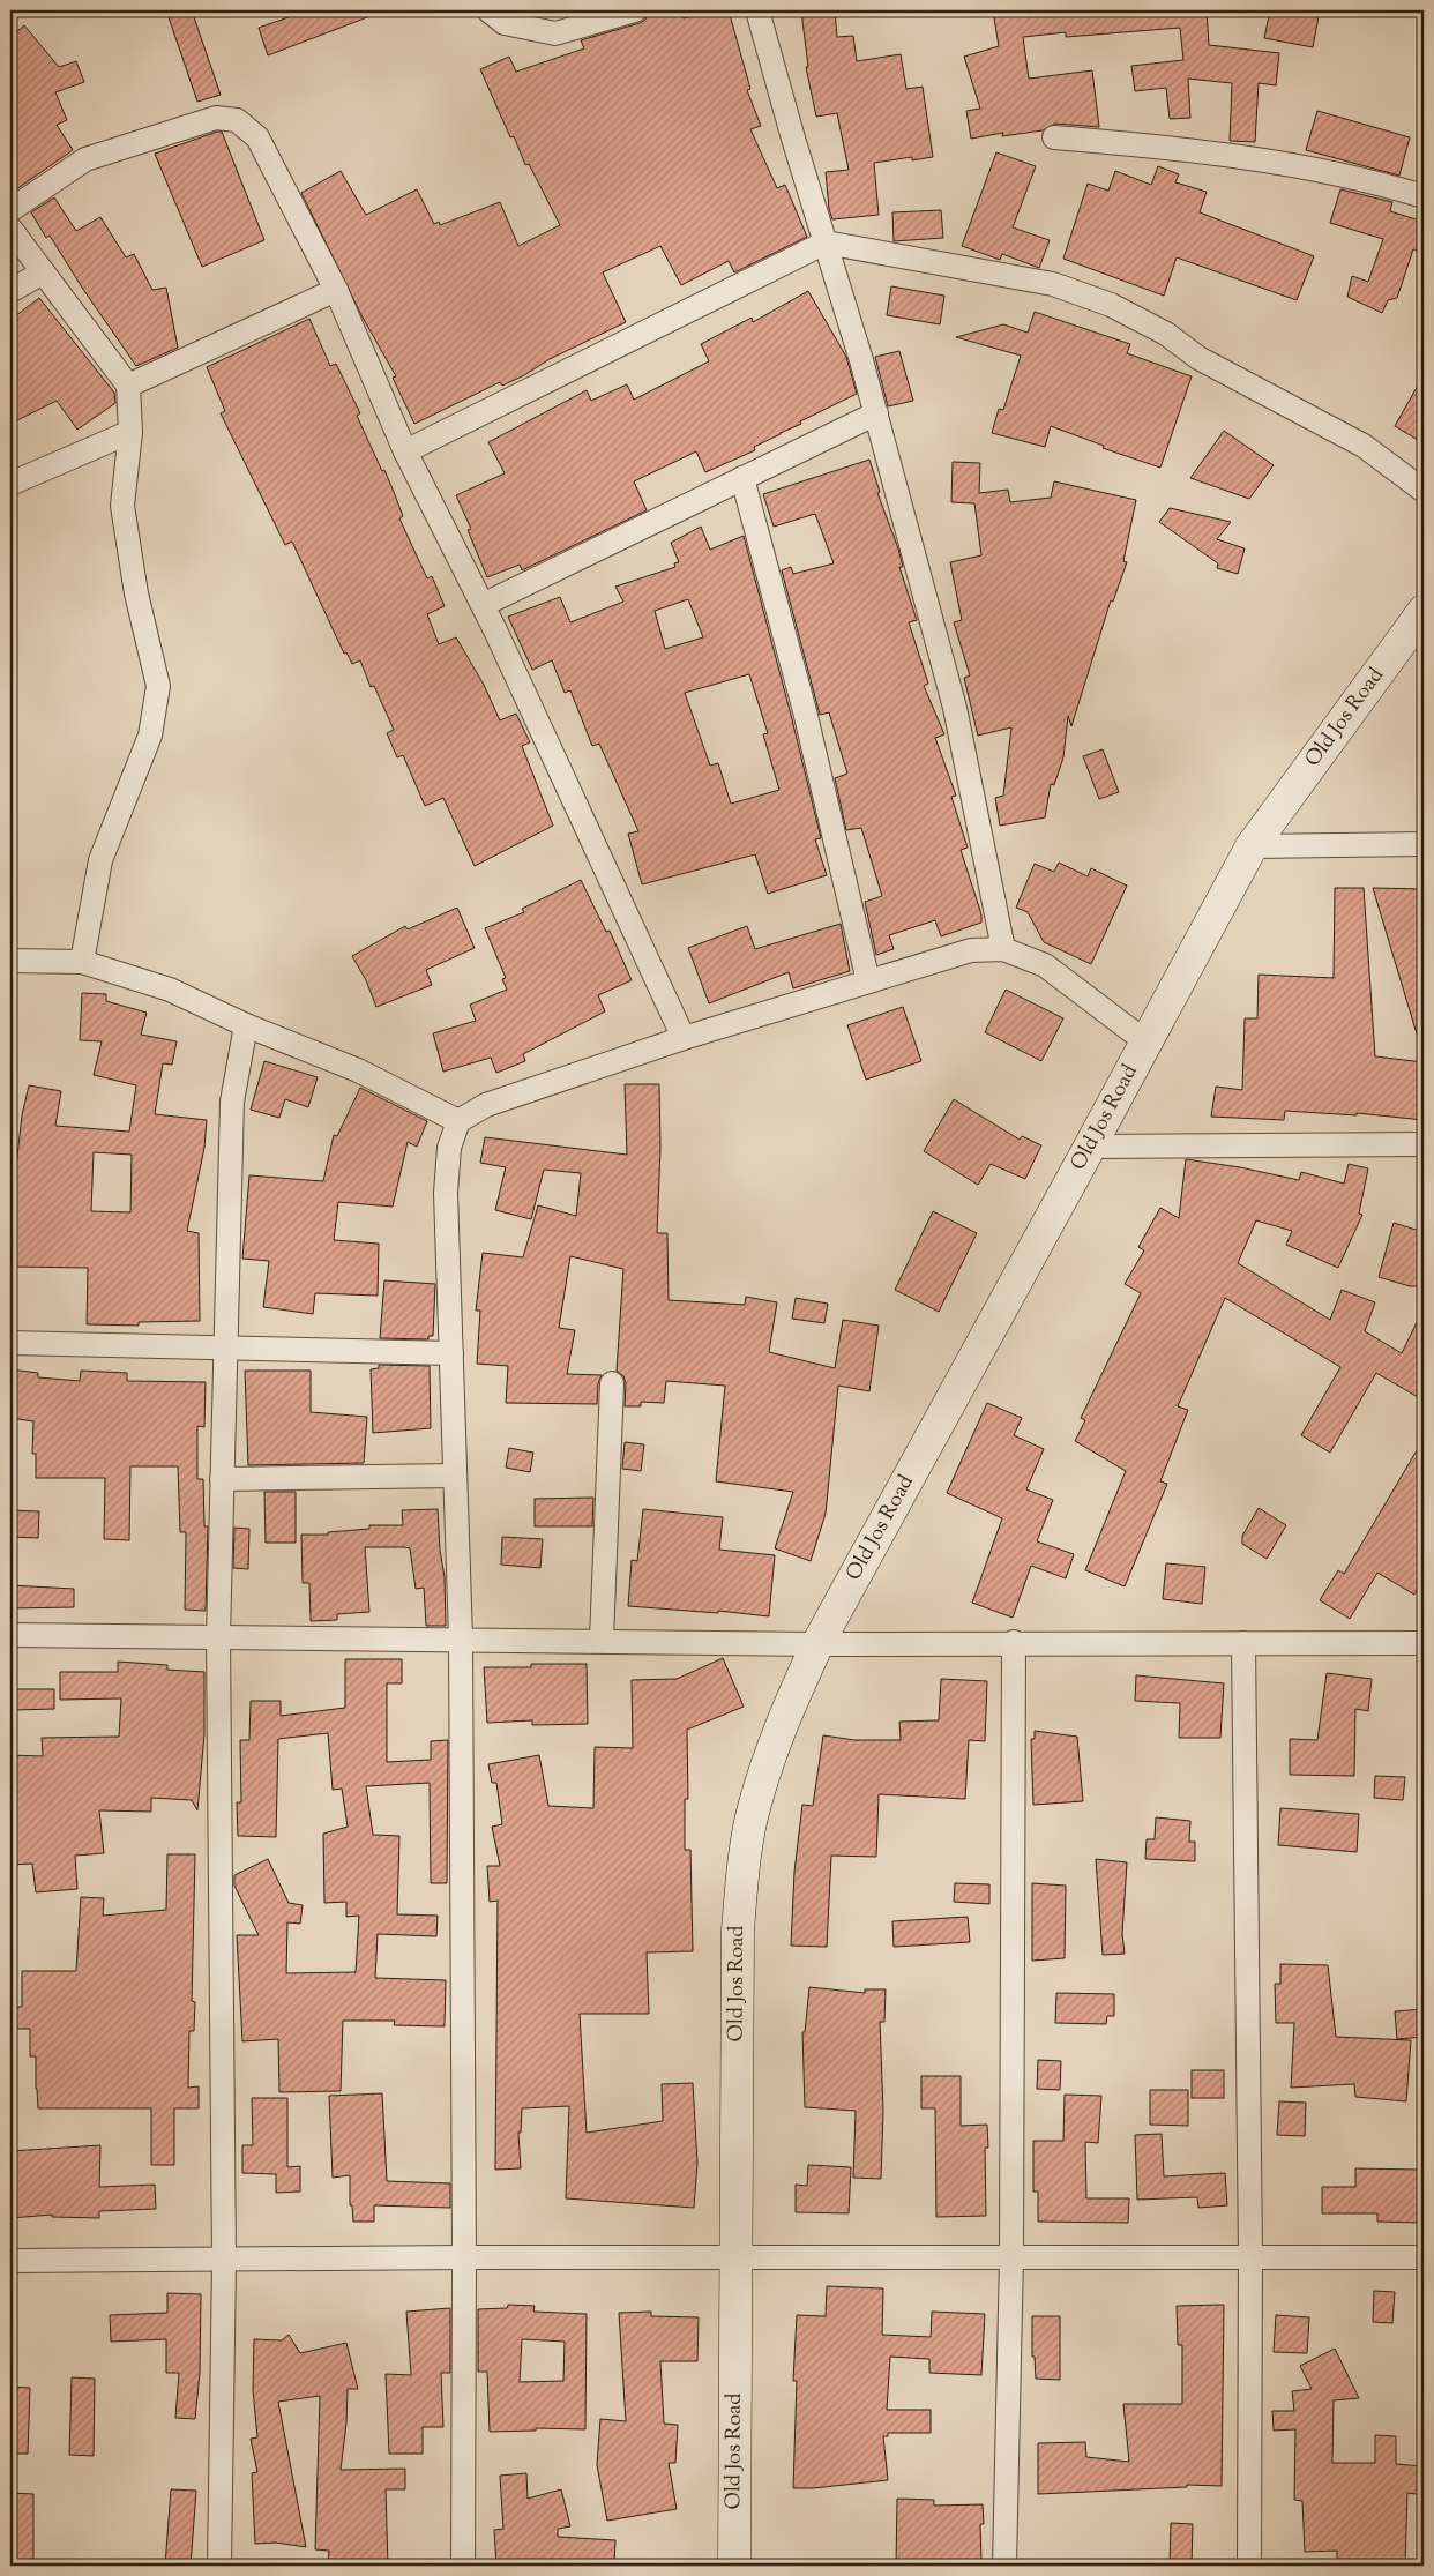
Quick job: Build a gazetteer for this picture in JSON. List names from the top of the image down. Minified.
{"streets":{"main road":["Old Jos Road"]}}
